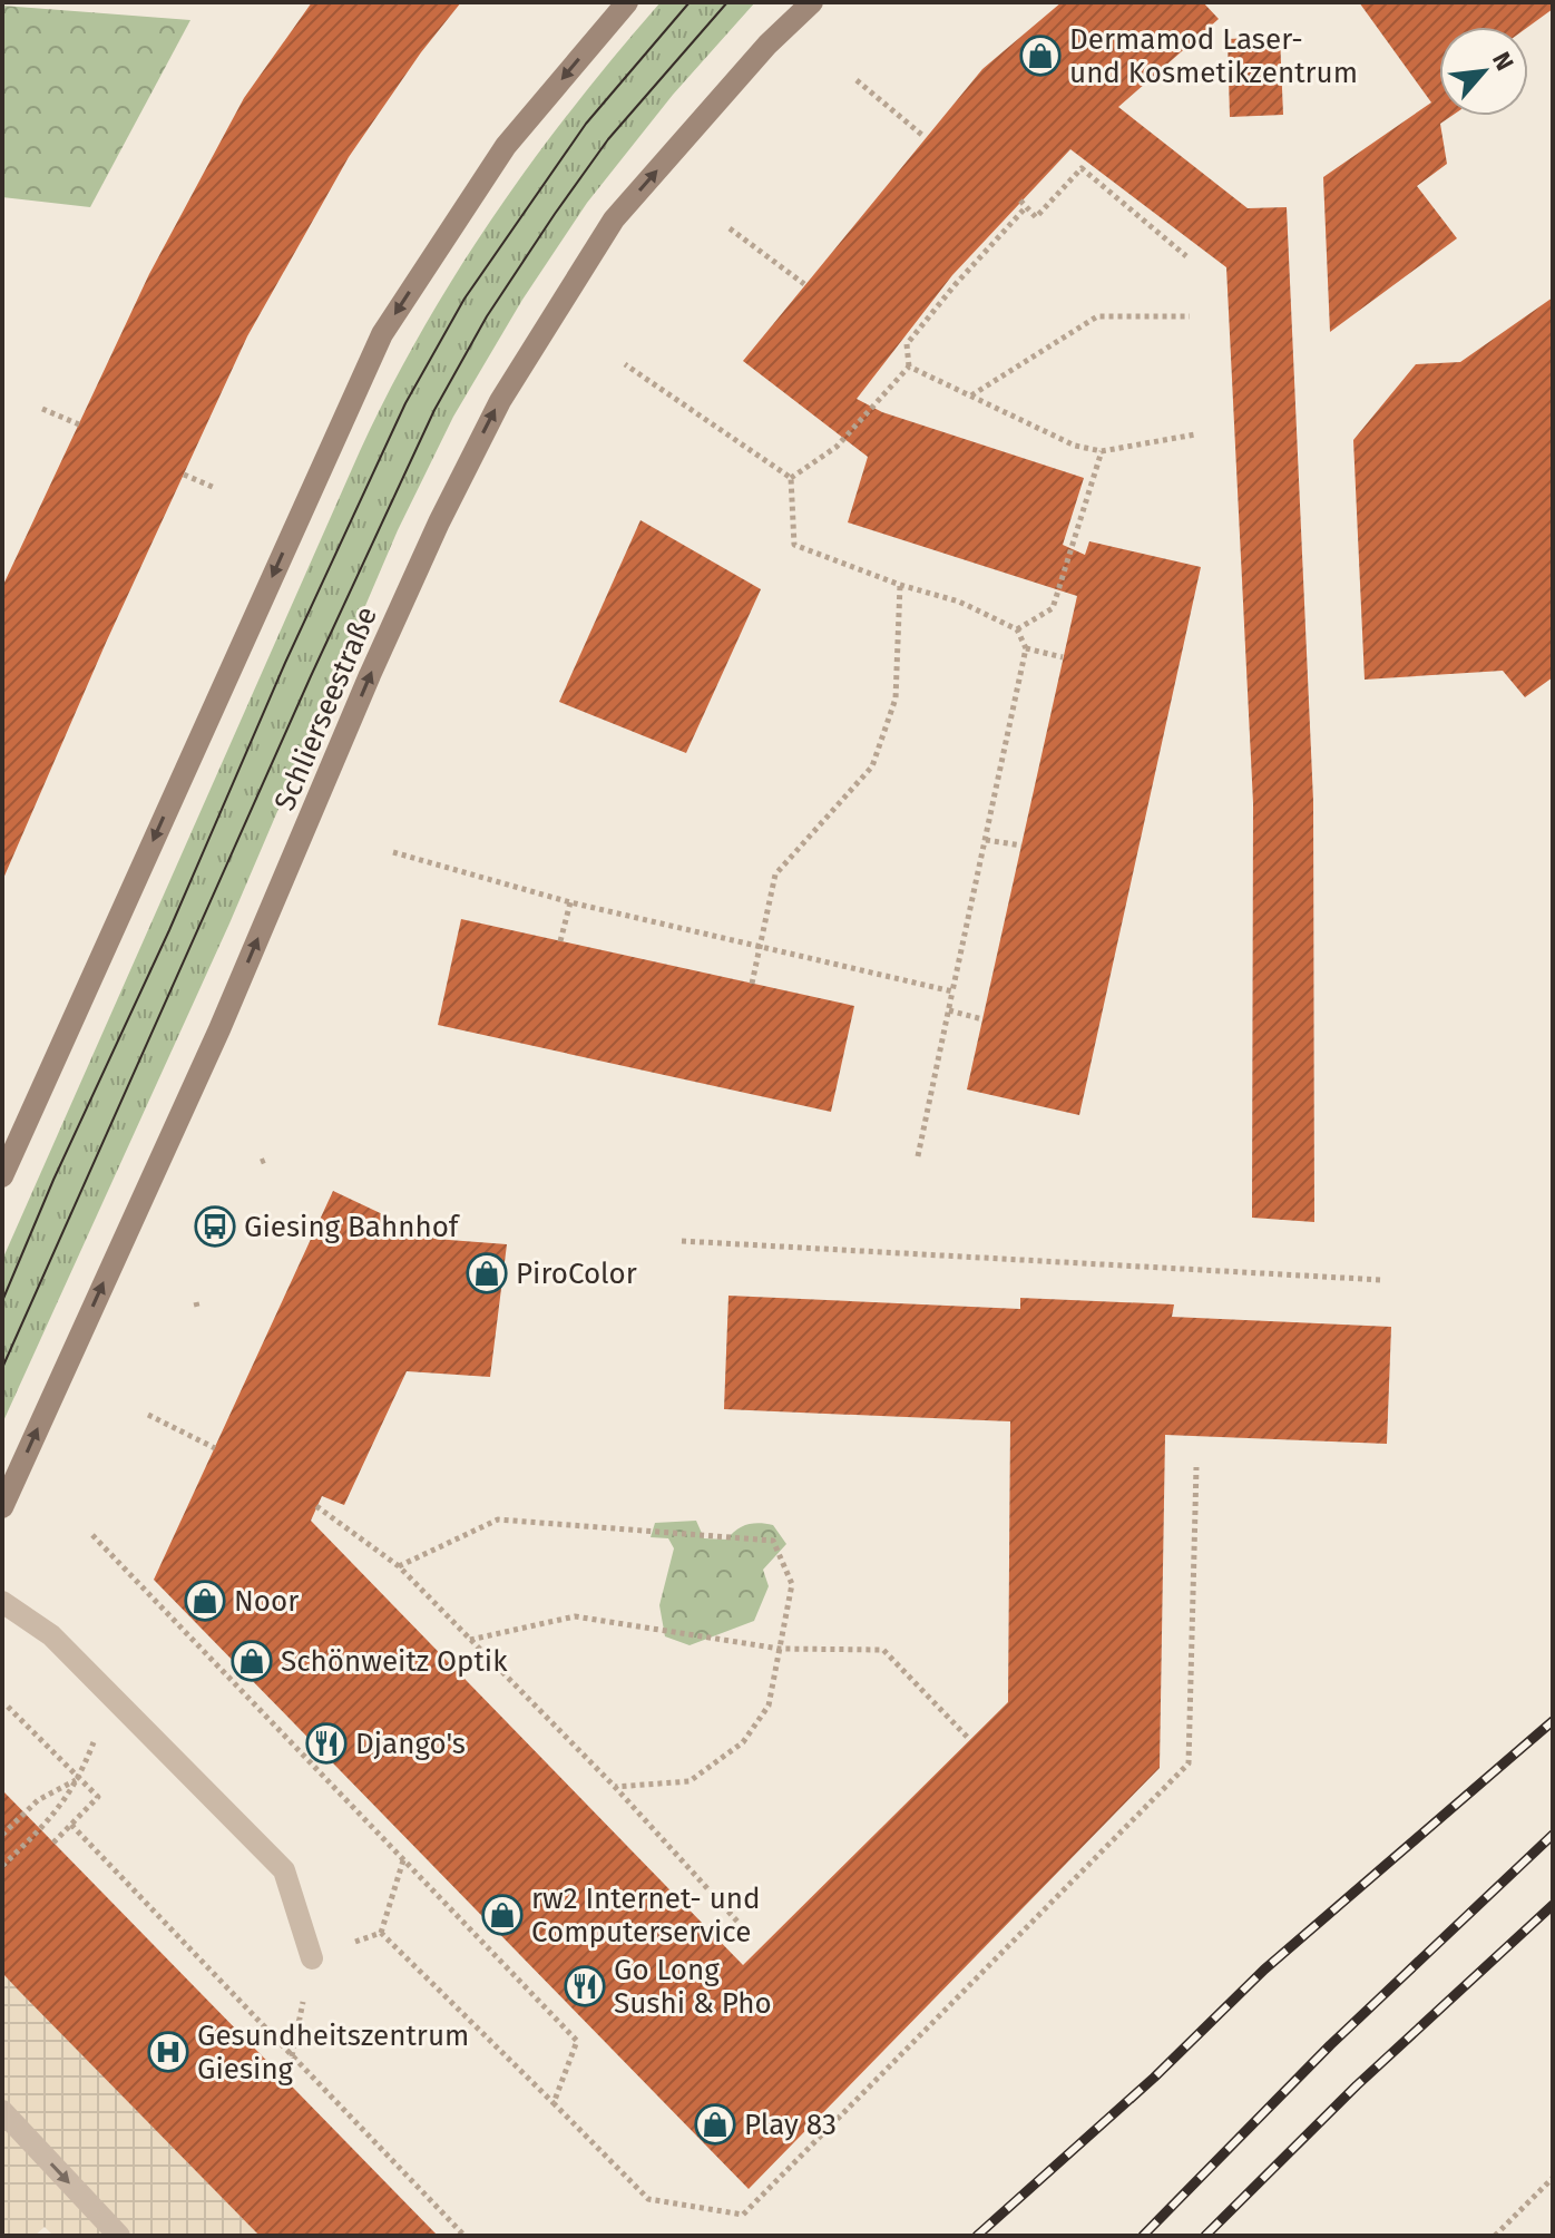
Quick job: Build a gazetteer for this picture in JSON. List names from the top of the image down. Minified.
{"streets":{"main road":["Schlierseestraße"]},"places":{"shop":["Dermamod Laser- und Kosmetikzentrum","PiroColor","Noor","Schönweitz Optik","rw2 Internet- und Computerservice","Play 83"],"bus stop":["Giesing Bahnhof"],"restaurant":["Django's","Go Long Sushi & Pho"],"hospital":["Gesundheitszentrum Giesing"]},"north":"top right"}
